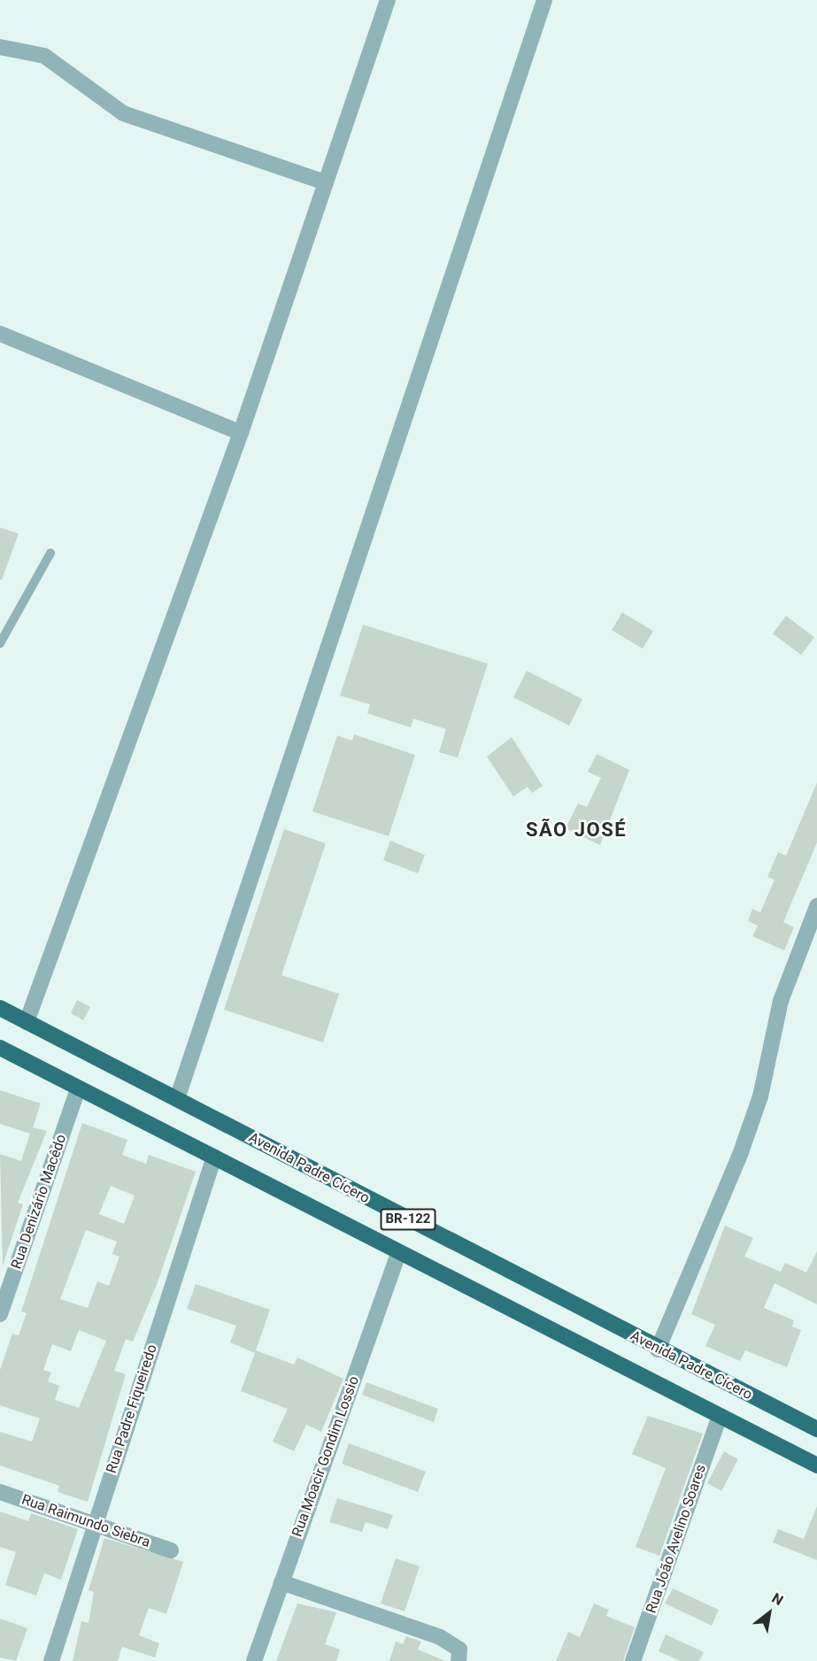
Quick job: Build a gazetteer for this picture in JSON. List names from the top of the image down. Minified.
{"streets":{"highway":["Avenida Padre Cícero","BR-122"],"street":["Rua Denizário Macêdo","Rua Padre Fiqueiredo","Rua Moacir Gondim Lossio","Rua Raimundo Siebra","Rua João Avelino Soares"]},"crossings":[["Rua Denizário Macêdo","BR-122"],["BR-122","Rua Padre Fiqueiredo"],["BR-122","Rua Moacir Gondim Lossio"],["BR-122","Rua João Avelino Soares"],["Rua Padre Fiqueiredo","Rua Raimundo Siebra"]],"districts":["SÃO JOSÉ"],"north":"top right"}
